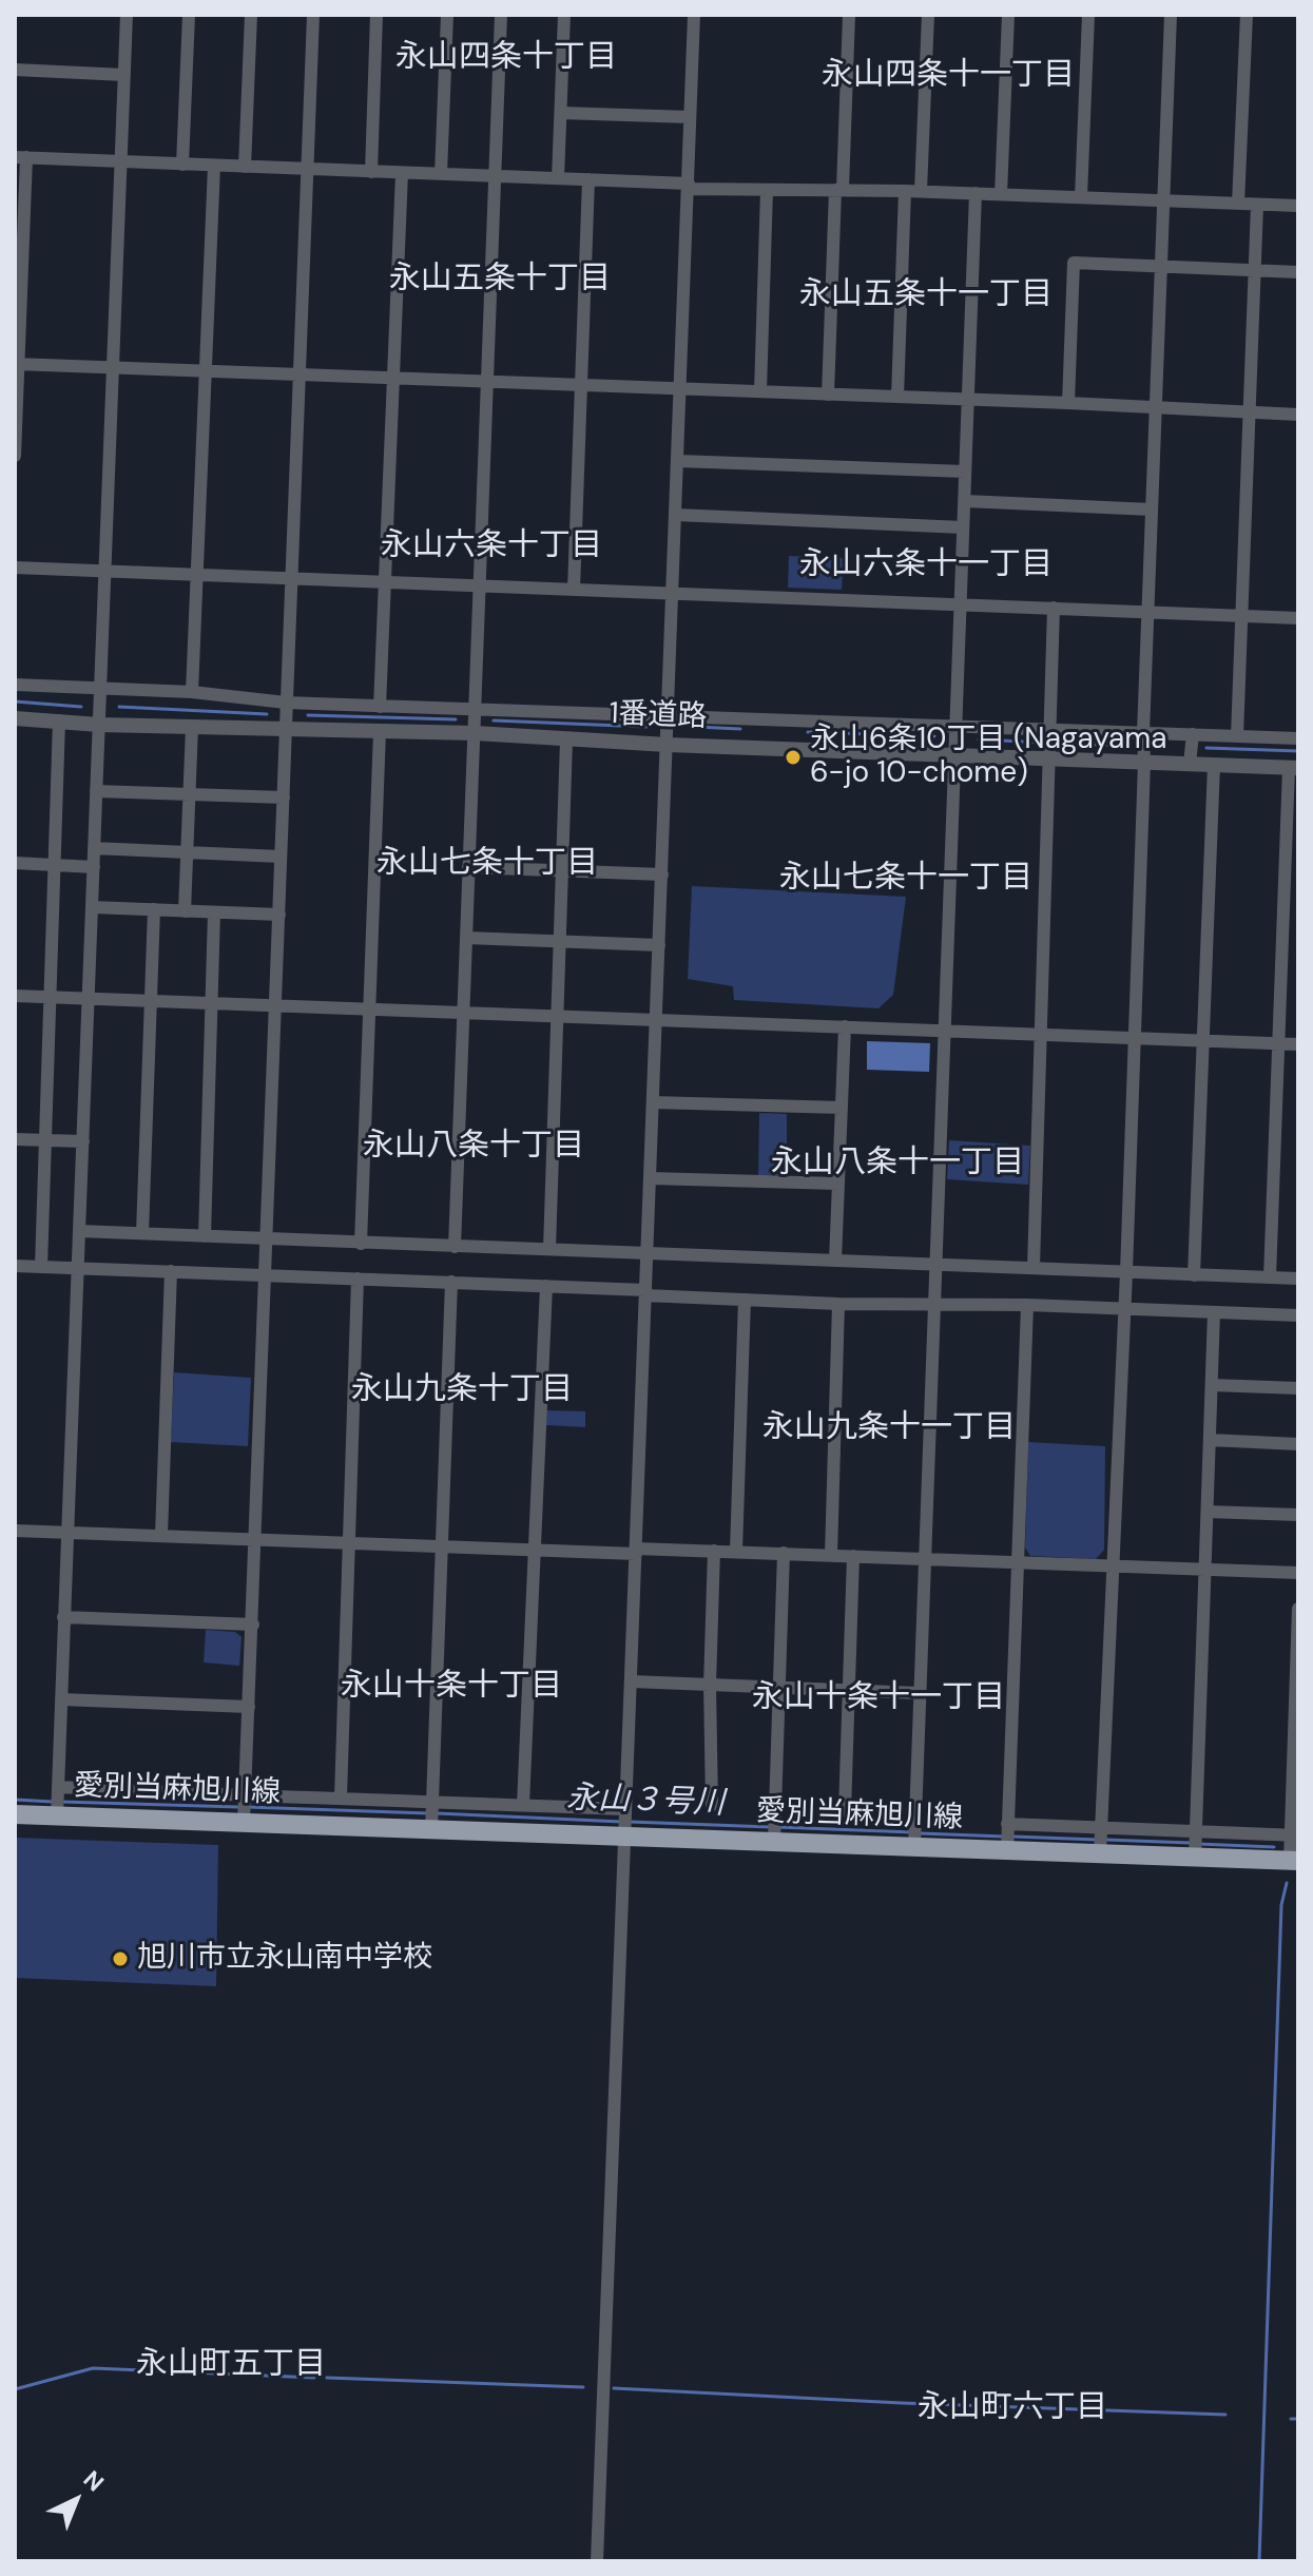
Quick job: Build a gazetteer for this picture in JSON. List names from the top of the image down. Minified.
{"streets":{"main road":["愛別当麻旭川線"],"street":["1番道路"]},"districts":["永山四条十丁目","永山四条十一丁目","永山五条十丁目","永山五条十一丁目","永山六条十丁目","永山六条十一丁目","永山七条十丁目","永山七条十一丁目","永山八条十丁目","永山八条十一丁目","永山九条十丁目","永山九条十一丁目","永山十条十丁目","永山十条十一丁目","永山町五丁目","永山町六丁目"],"water":["永山３号川"],"places":["永山6条10丁目 (Nagayama 6-jo 10-chome)","旭川市立永山南中学校"],"north":"top right"}
